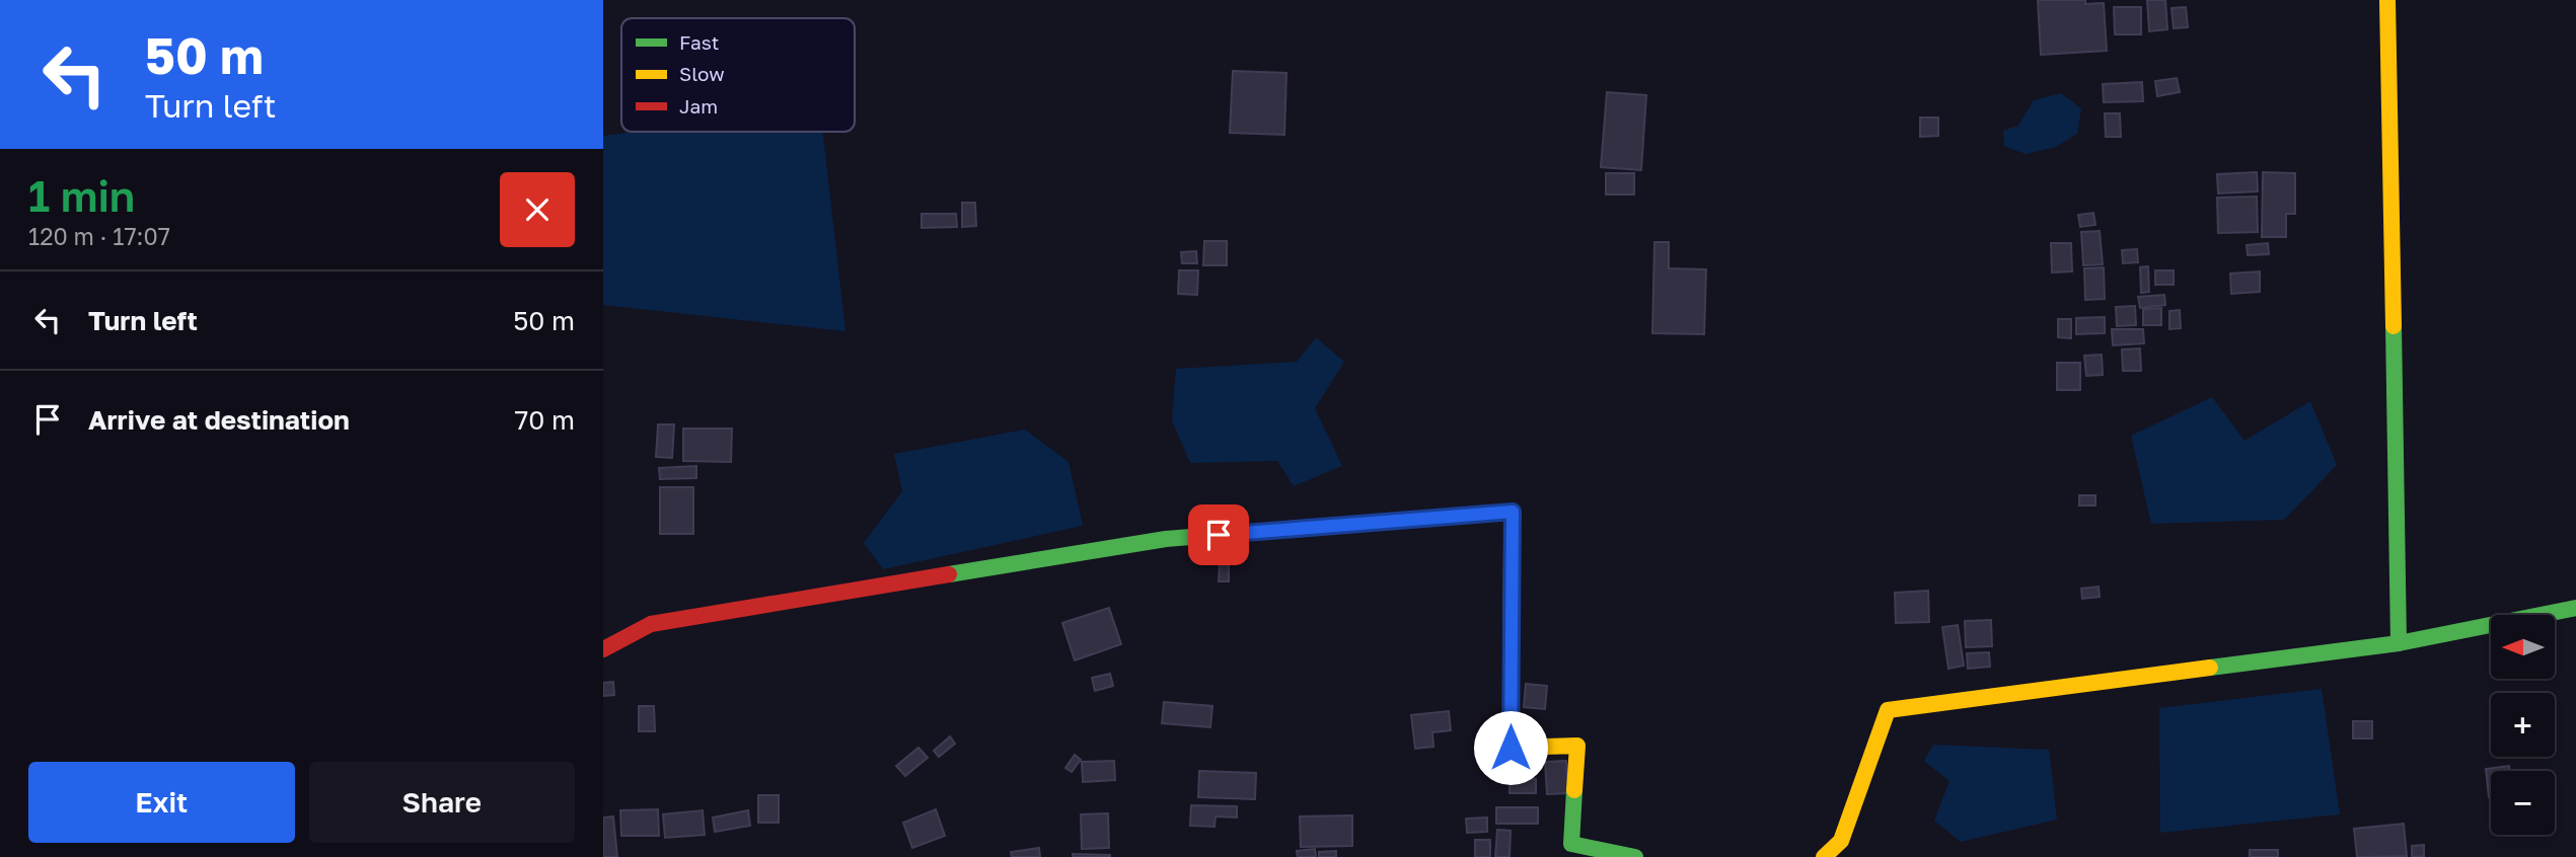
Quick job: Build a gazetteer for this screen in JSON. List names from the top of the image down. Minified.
{"legend":["Fast","Slow","Jam"],"north":"left","page":{"turn":["50 m","Turn left"],"heading":["1 min","120 m · 17:07"],"list":[{"name":"Turn left","value":"50 m"},{"name":"Arrive at destination","value":"70 m"}],"map_buttons":["+","−"],"buttons":["Exit","Share"]}}
